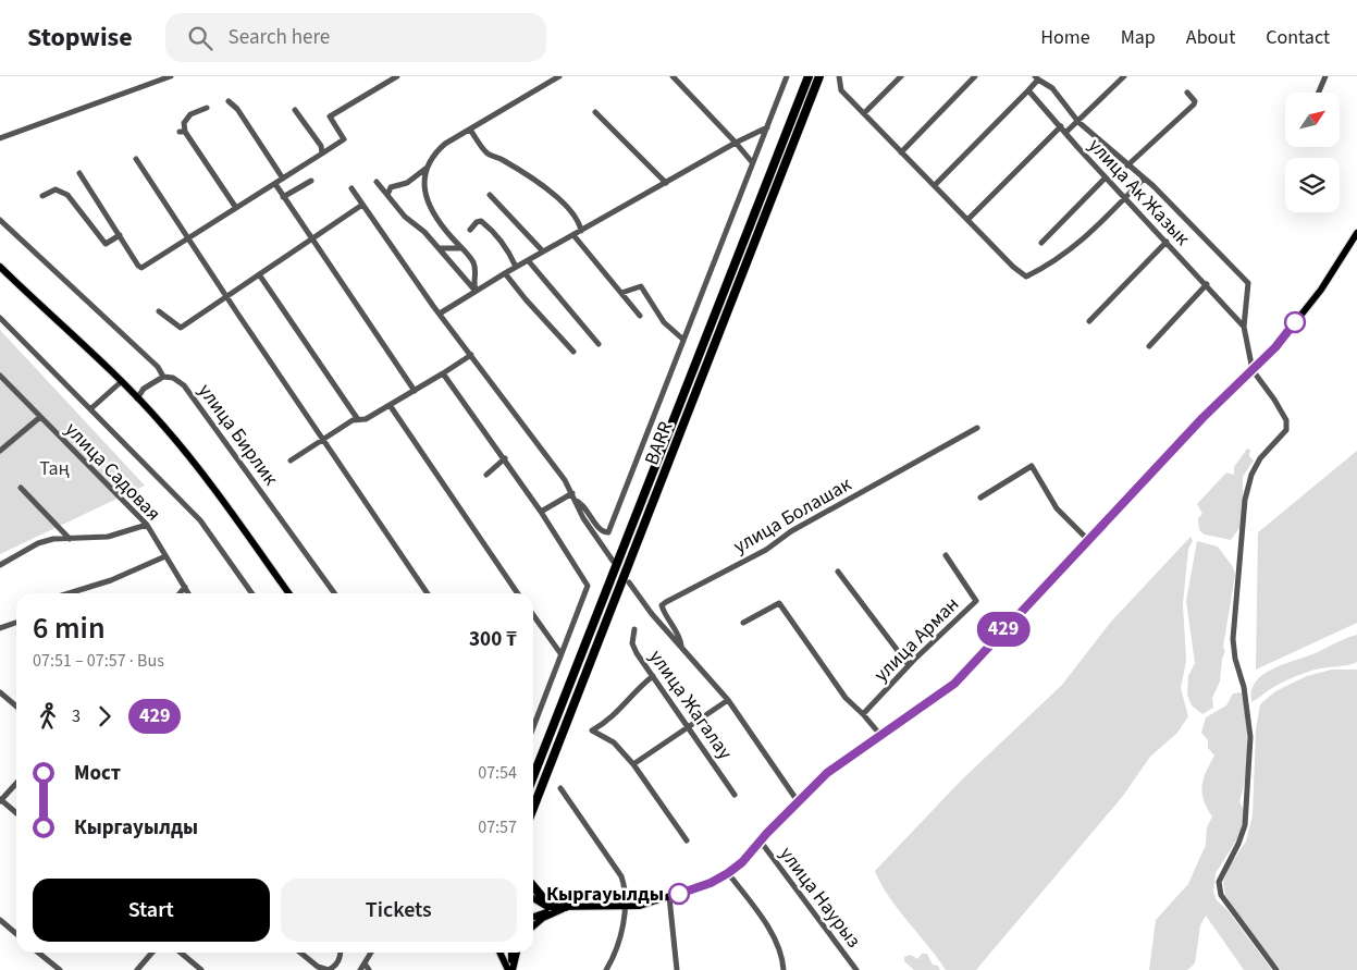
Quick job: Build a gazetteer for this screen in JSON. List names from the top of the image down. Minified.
{"streets":{"highway":["BARR"],"street":["улица Ак Жазык","улица Бирлик","улица Садовая","улица Болашак","улица Арман","улица Жагалау","улица Наурыз"]},"parks":["Таң"],"places":["Кыргауылды"],"lines":["bus line 429"],"north":"top right","page":{"header":"Stopwise","search":"Search here","nav":["Home","Map","About","Contact"],"on_map":"429","heading":["6 min","07:51 – 07:57 · Bus","300 ₸"],"legs":["3","429"],"list":[{"name":"Мост","value":"07:54"},{"name":"Кыргауылды","value":"07:57"}],"buttons":["Start","Tickets"]}}
